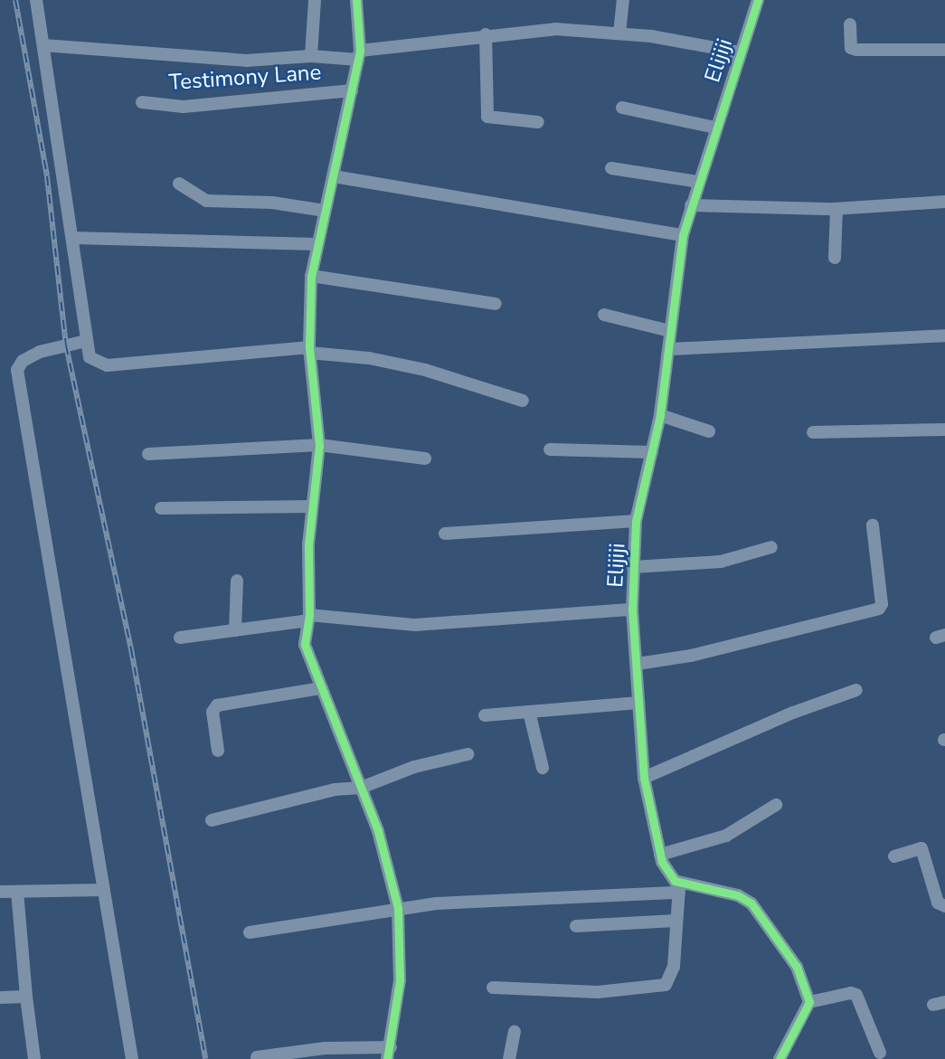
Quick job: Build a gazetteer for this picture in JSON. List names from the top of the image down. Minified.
{"streets":{"street":["Elijiji","Testimony Lane"]}}
